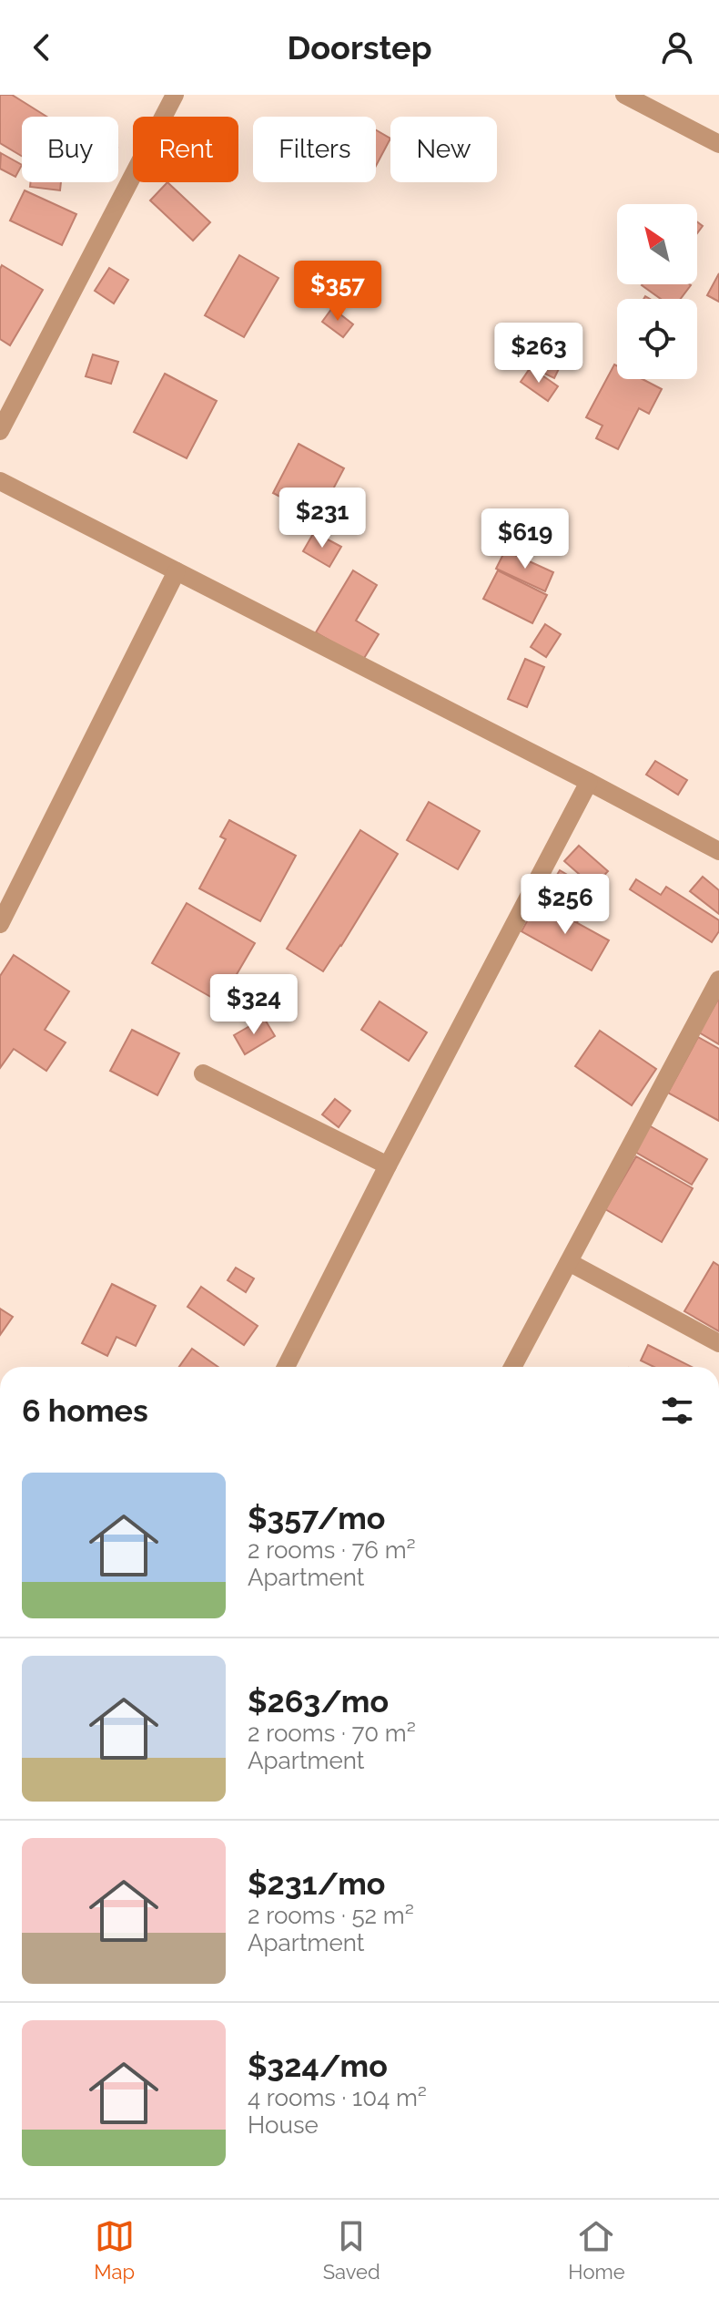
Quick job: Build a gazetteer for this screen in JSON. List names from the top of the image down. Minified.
{"north":"top left","page":{"header":"Doorstep","chip":["Buy","Rent","Filters","New"],"price":["$357","$263","$231","$619","$256","$324"],"heading":"6 homes","list":[{"name":"$357/mo","note":"2 rooms · 76 m² · Apartment"},{"name":"$263/mo","note":"2 rooms · 70 m² · Apartment"},{"name":"$231/mo","note":"2 rooms · 52 m² · Apartment"},{"name":"$324/mo","note":"4 rooms · 104 m² · House"}],"tabs":["Map","Saved","Home"]}}
